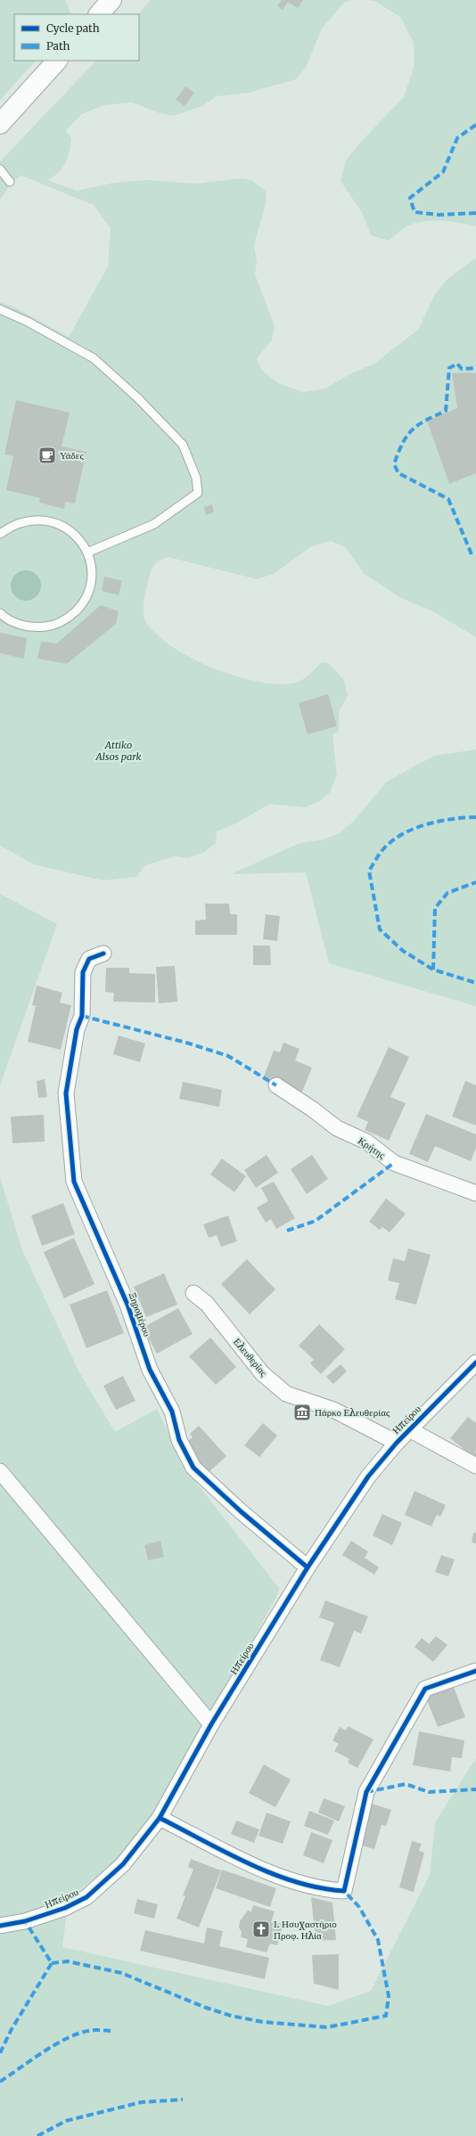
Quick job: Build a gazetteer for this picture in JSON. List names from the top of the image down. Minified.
{"streets":{"street":["Κρήτης","Ξηρομέρου","Ελευθερίας","Ηπείρου"]},"crossings":[["Ξηρομέρου","Ηπείρου"],["Ελευθερίας","Ηπείρου"]],"parks":["Attiko Alsos park"],"places":{"cafe":["Υάδες"],"museum":["Πάρκο Ελευθερίας"],"church":["Ι. Ησυχαστήριο Προφ. Ηλία"]},"legend":["Cycle path","Path"]}
